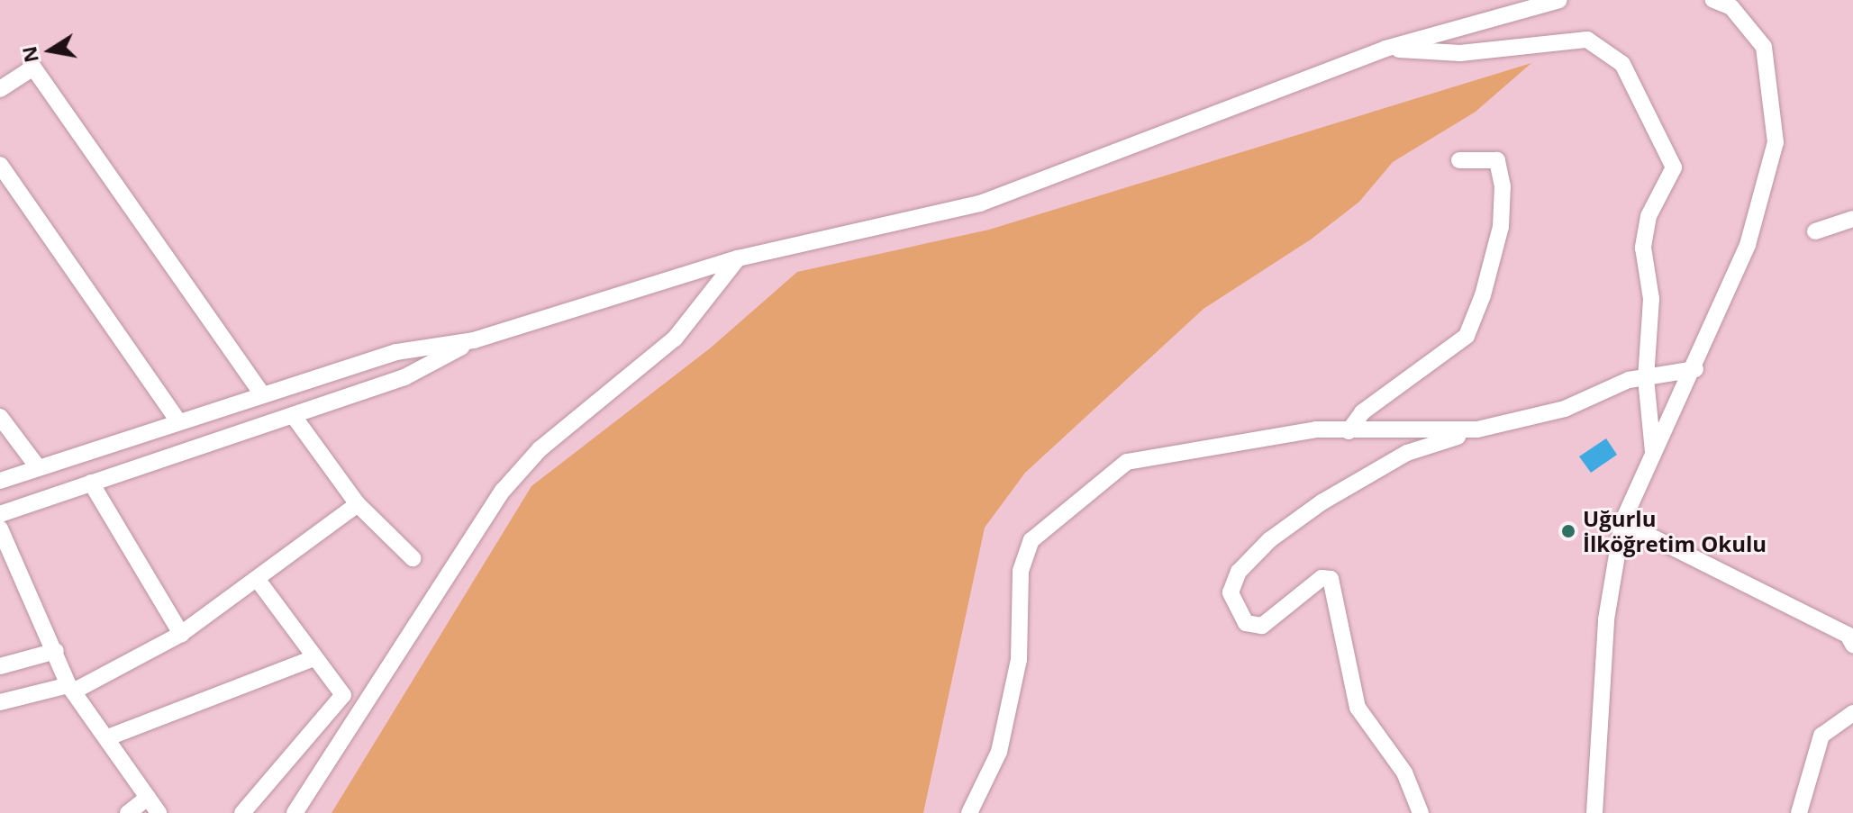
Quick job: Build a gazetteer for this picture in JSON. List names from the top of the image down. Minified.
{"places":["Uğurlu İlköğretim Okulu"],"north":"left"}
